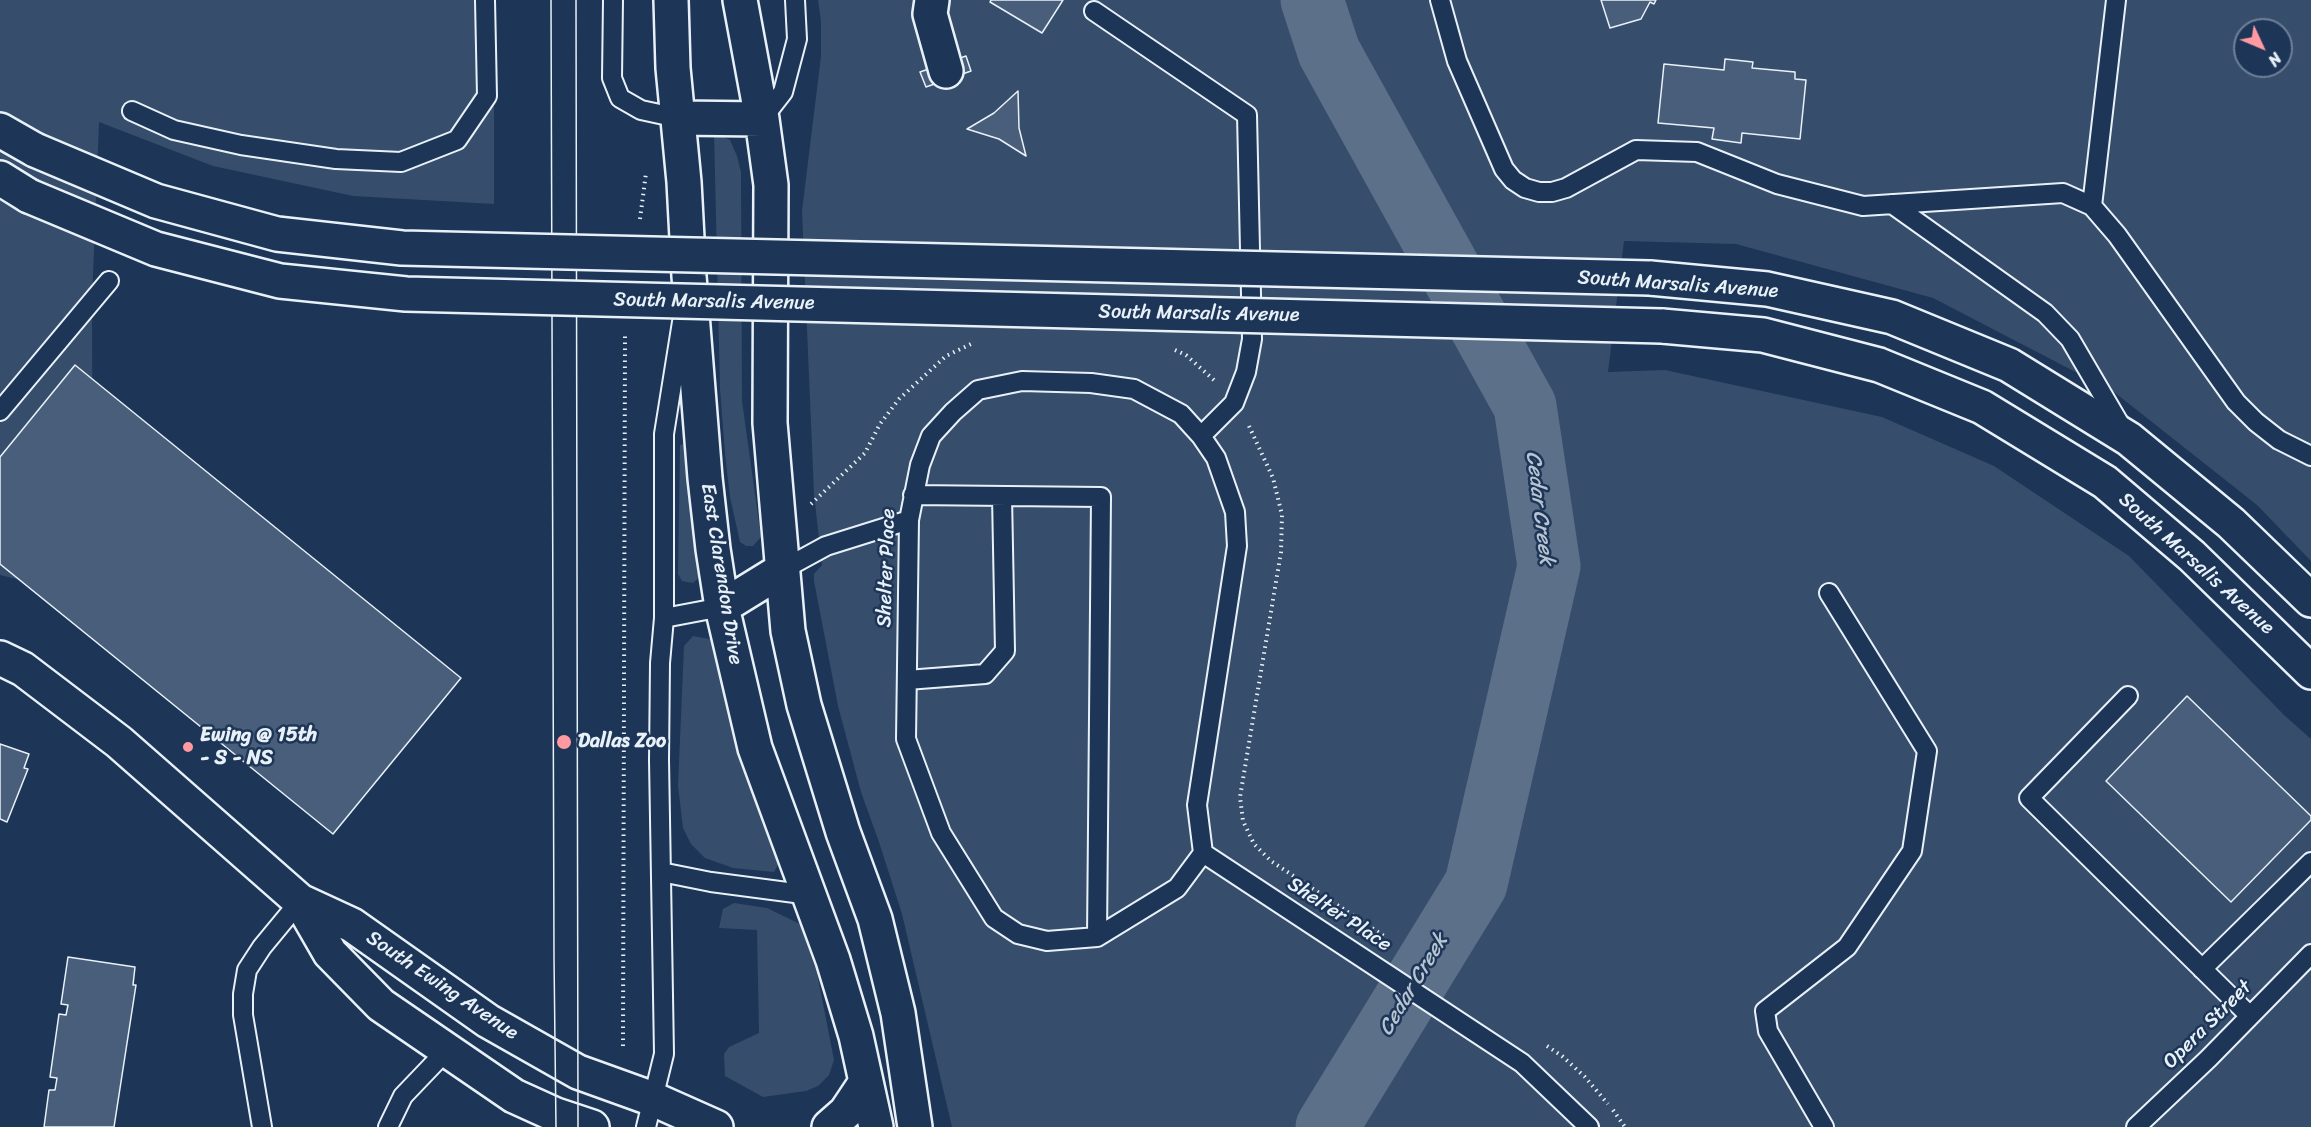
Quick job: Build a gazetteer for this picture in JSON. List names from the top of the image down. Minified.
{"streets":{"main road":["South Marsalis Avenue","East Clarendon Drive","South Ewing Avenue"],"lane":["Shelter Place","Opera Street"]},"water":["Cedar Creek"],"places":["Dallas Zoo","Ewing @ 15th - S - NS"],"north":"bottom right"}
